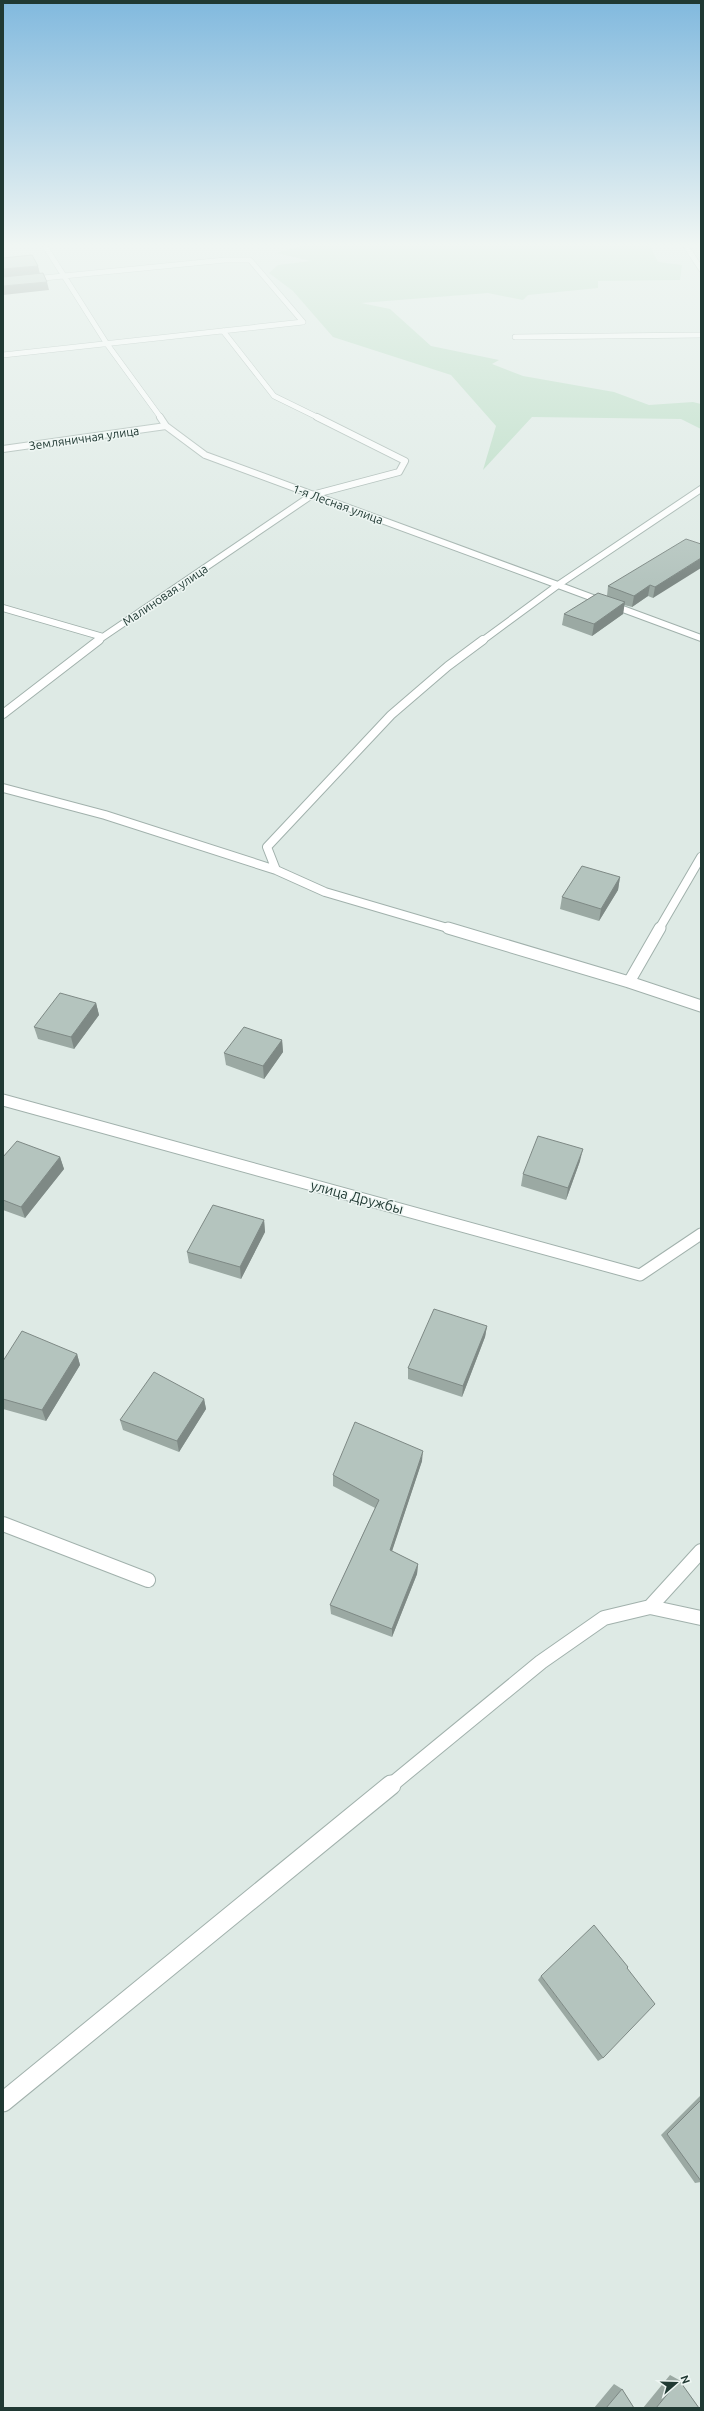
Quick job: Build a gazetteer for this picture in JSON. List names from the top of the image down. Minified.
{"streets":{"street":["Земляничная улица","1-я Лесная улица","Малиновая улица","улица Дружбы"]},"crossings":[["Земляничная улица","1-я Лесная улица"],["1-я Лесная улица","Малиновая улица"]],"north":"right"}
